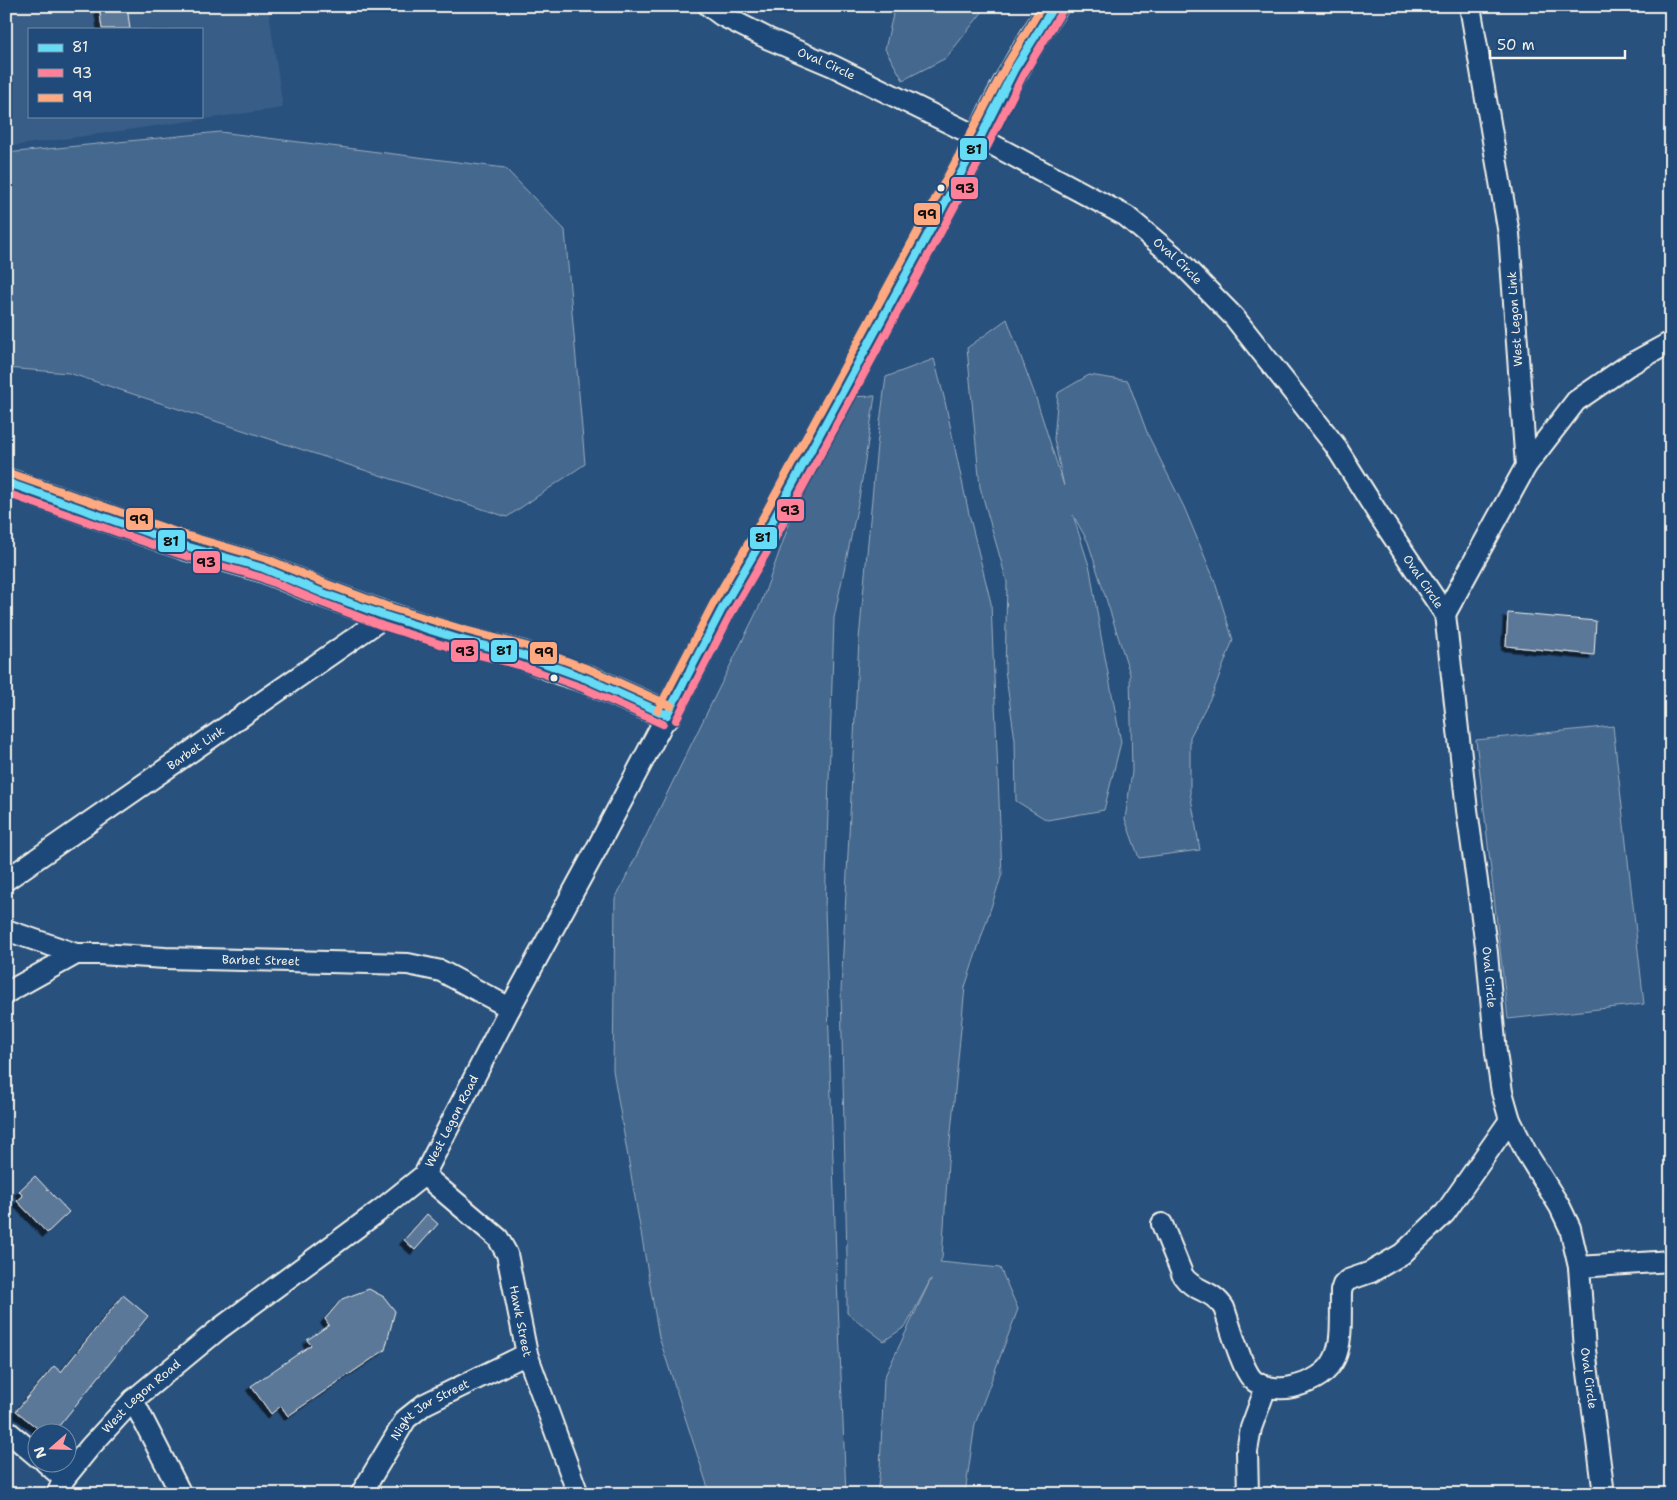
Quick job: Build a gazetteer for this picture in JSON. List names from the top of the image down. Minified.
{"streets":{"street":["Oval Circle","West Legon Link","Barbet Link","Barbet Street","West Legon Road","Hawk Street","Night Jar Street"]},"crossings":[["Barbet Street","West Legon Road"],["West Legon Road","Hawk Street"],["Hawk Street","Night Jar Street"]],"lines":["transit line 81","transit line 99","transit line 93"],"legend":["81","93","99"],"scale_bar":"50 m","north":"left"}
